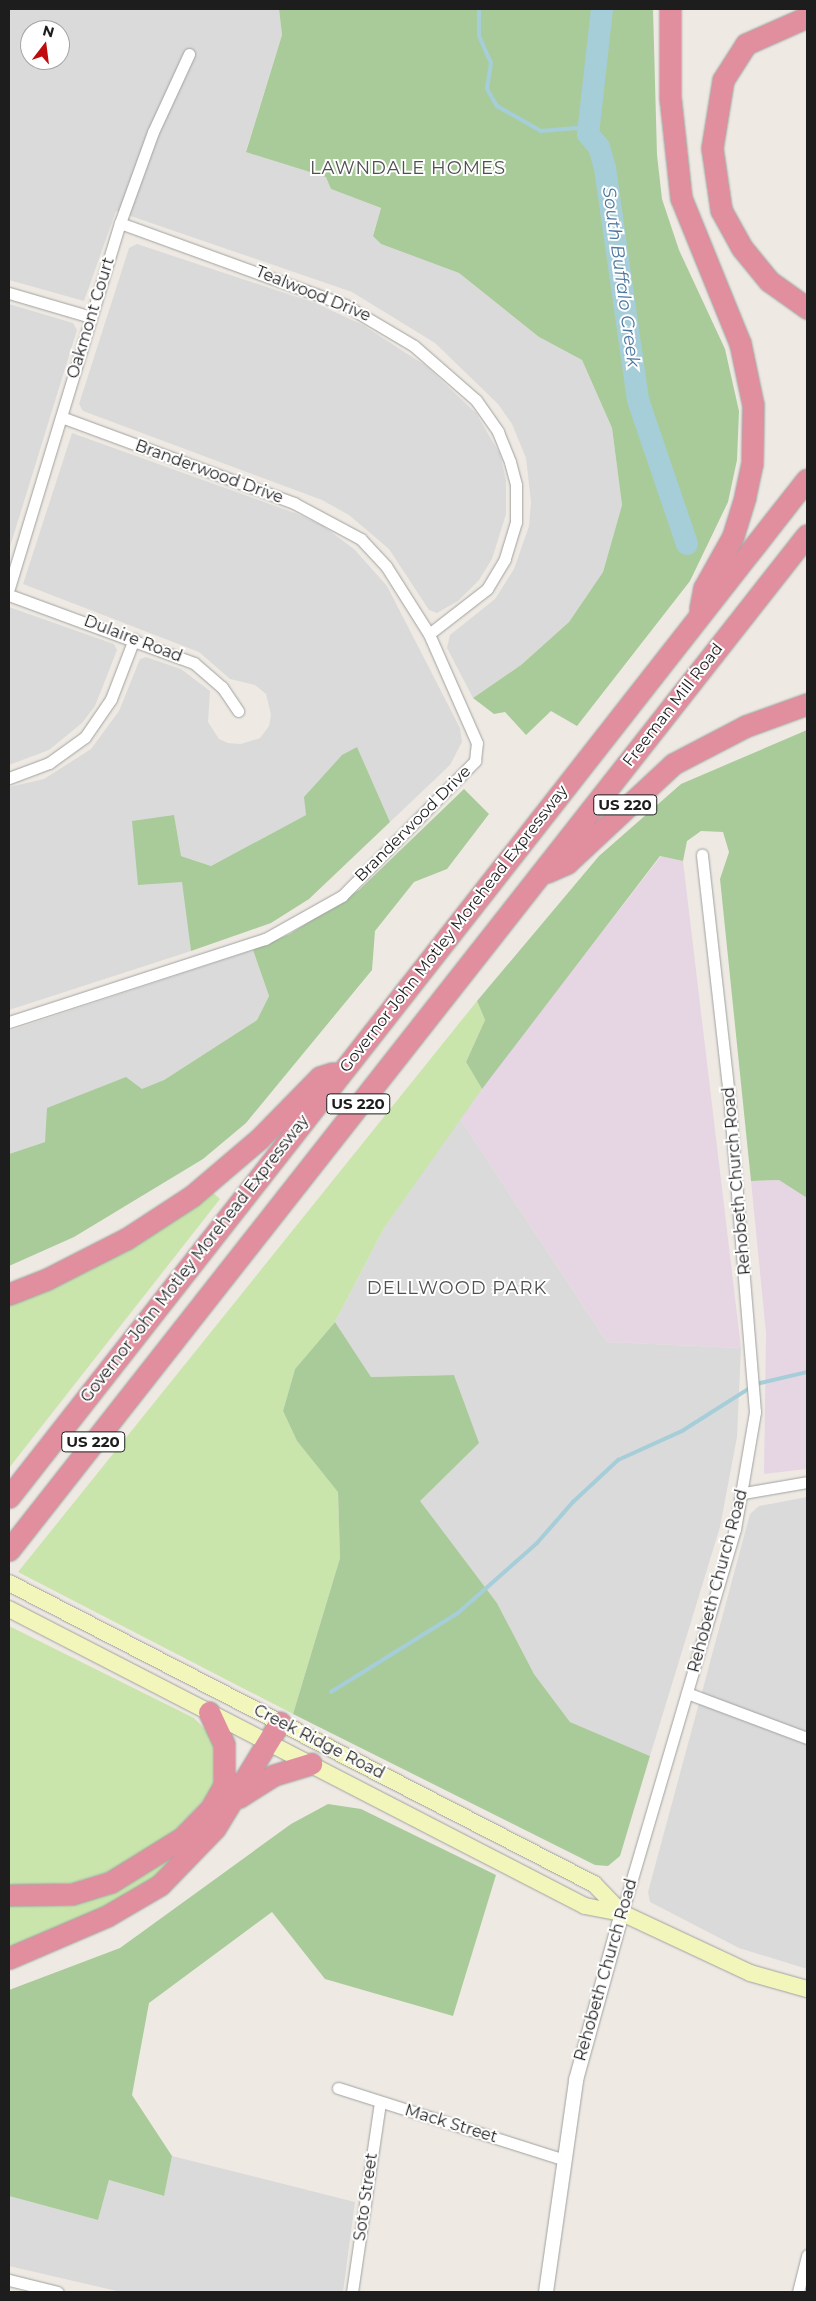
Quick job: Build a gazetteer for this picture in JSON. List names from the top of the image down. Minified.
{"streets":{"highway":["Freeman Mill Road","US 220","Governor John Motley Morehead Expressway"],"main road":["Creek Ridge Road"],"street":["Tealwood Drive","Oakmont Court","Branderwood Drive","Dulaire Road","Rehobeth Church Road","Mack Street","Soto Street"]},"crossings":[["Tealwood Drive","Oakmont Court"],["Tealwood Drive","Branderwood Drive"],["Oakmont Court","Branderwood Drive"],["Freeman Mill Road","US 220"],["Freeman Mill Road","Governor John Motley Morehead Expressway"],["US 220","Governor John Motley Morehead Expressway"],["Rehobeth Church Road","Creek Ridge Road"],["Rehobeth Church Road","Mack Street"],["Mack Street","Soto Street"]],"districts":["LAWNDALE HOMES","DELLWOOD PARK"],"water":["South Buffalo Creek"],"north":"top"}
